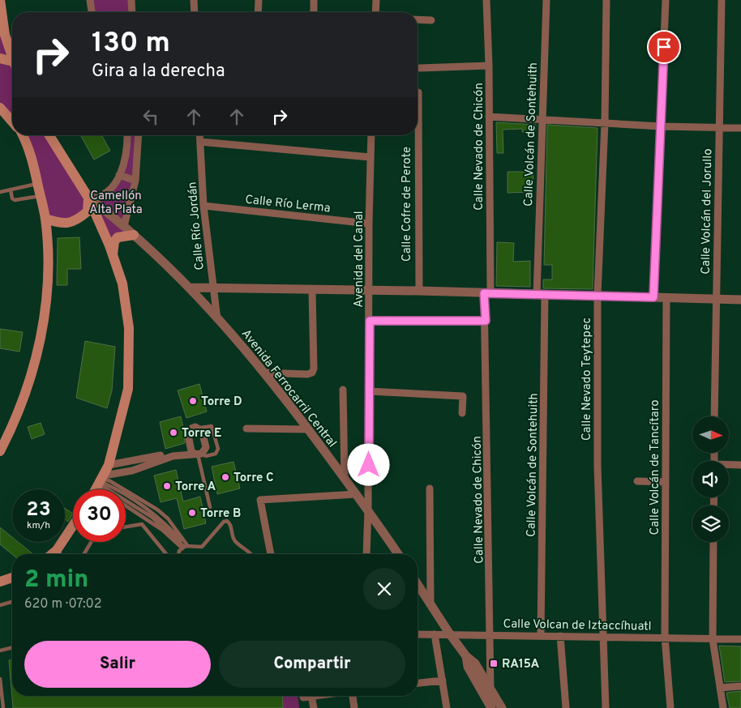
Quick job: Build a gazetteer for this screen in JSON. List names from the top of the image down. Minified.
{"streets":{"street":["Calle Volcán de Sontehuith","Calle Nevado de Chicón","Calle Río Lerma","Calle Cofre de Perote","Calle Volcán del Jorullo","Calle Río Jordán","Avenida del Canal","Calle Nevado Teytepec","Avenida Ferrocarril Central","Calle Volcán de Tancítaro","Calle Volcan de Iztaccíhuatl"]},"crossings":[["Calle Volcán de Sontehuith","Calle Volcan de Iztaccíhuatl"],["Calle Nevado de Chicón","Calle Volcan de Iztaccíhuatl"],["Calle Río Lerma","Calle Río Jordán"],["Calle Río Lerma","Avenida del Canal"],["Calle Río Jordán","Avenida Ferrocarril Central"],["Avenida del Canal","Avenida Ferrocarril Central"],["Calle Nevado Teytepec","Calle Volcan de Iztaccíhuatl"],["Calle Volcán de Tancítaro","Calle Volcan de Iztaccíhuatl"]],"parks":["Camellón Alta Plata"],"places":{"other":["Torre D","Torre E","Torre C","Torre A","Torre B"],"transit":["RA15A"]},"north":"right","page":{"turn":["130 m","Gira a la derecha"],"speed":"23 km/h","limit":"30","heading":["2 min","620 m · 07:02"],"buttons":["Salir","Compartir"]}}
